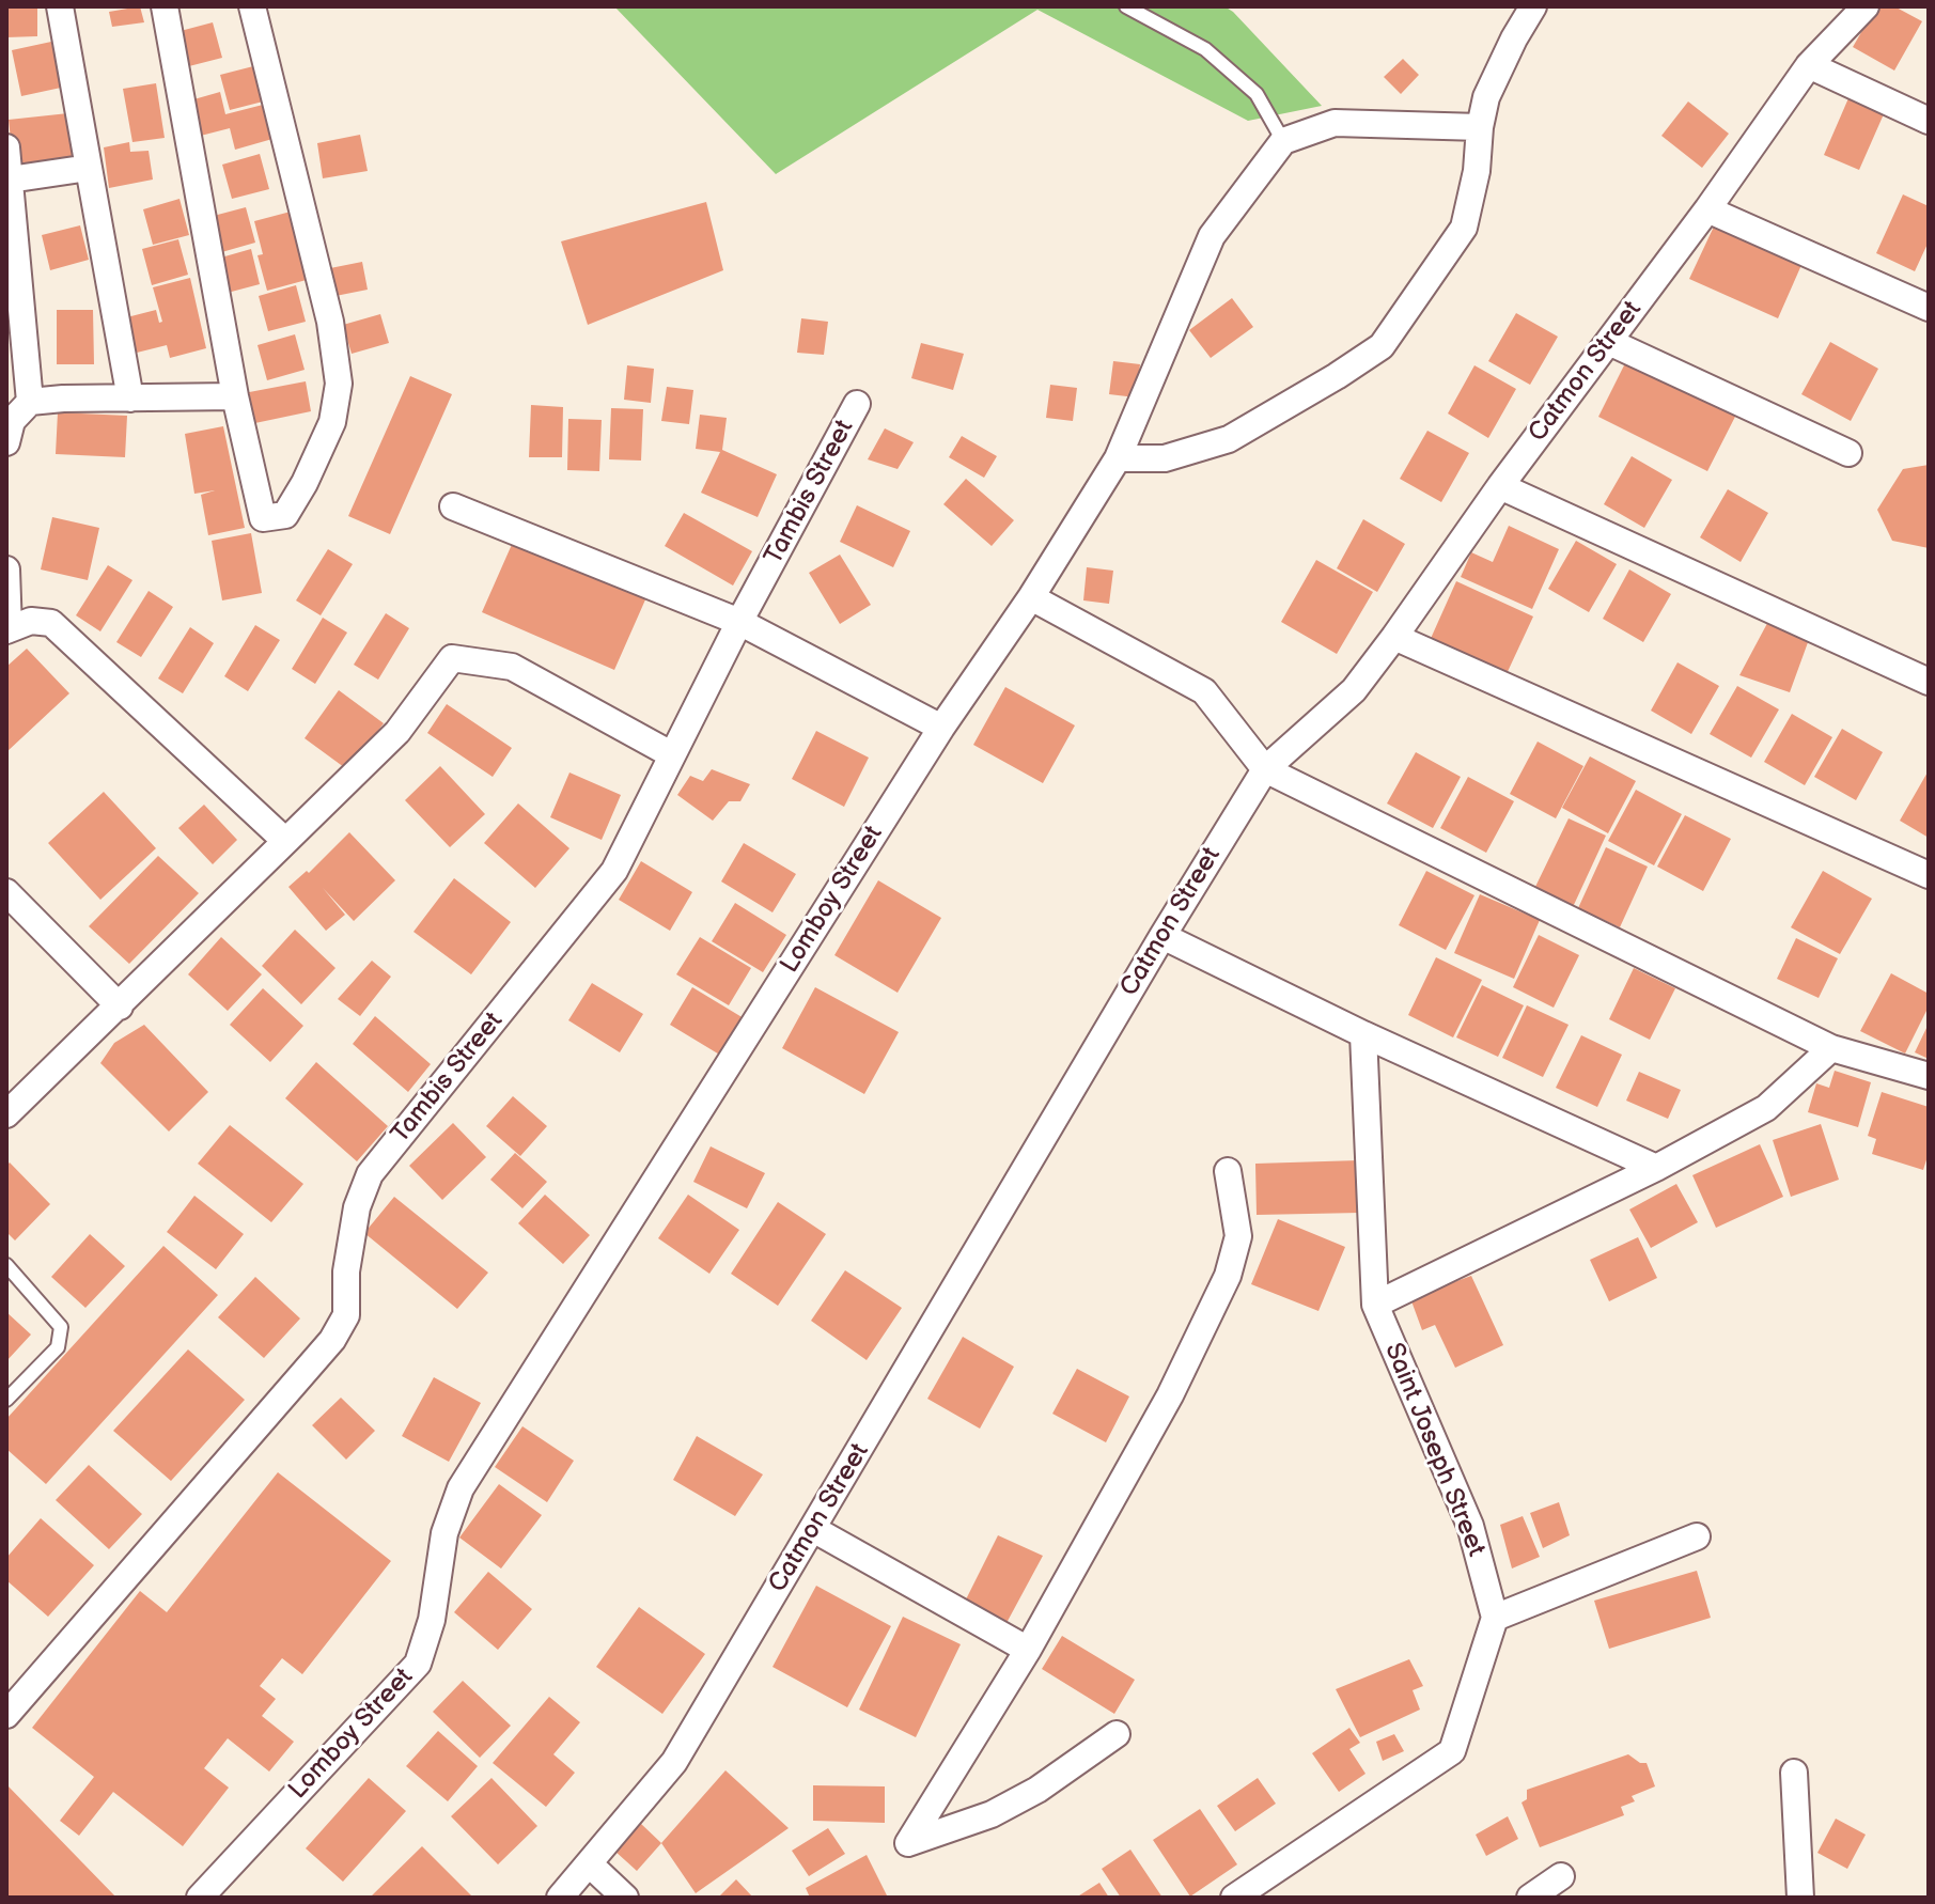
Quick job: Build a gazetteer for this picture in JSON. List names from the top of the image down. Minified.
{"streets":{"street":["Catmon Street","Tambis Street","Lomboy Street","Saint Joseph Street"]}}
